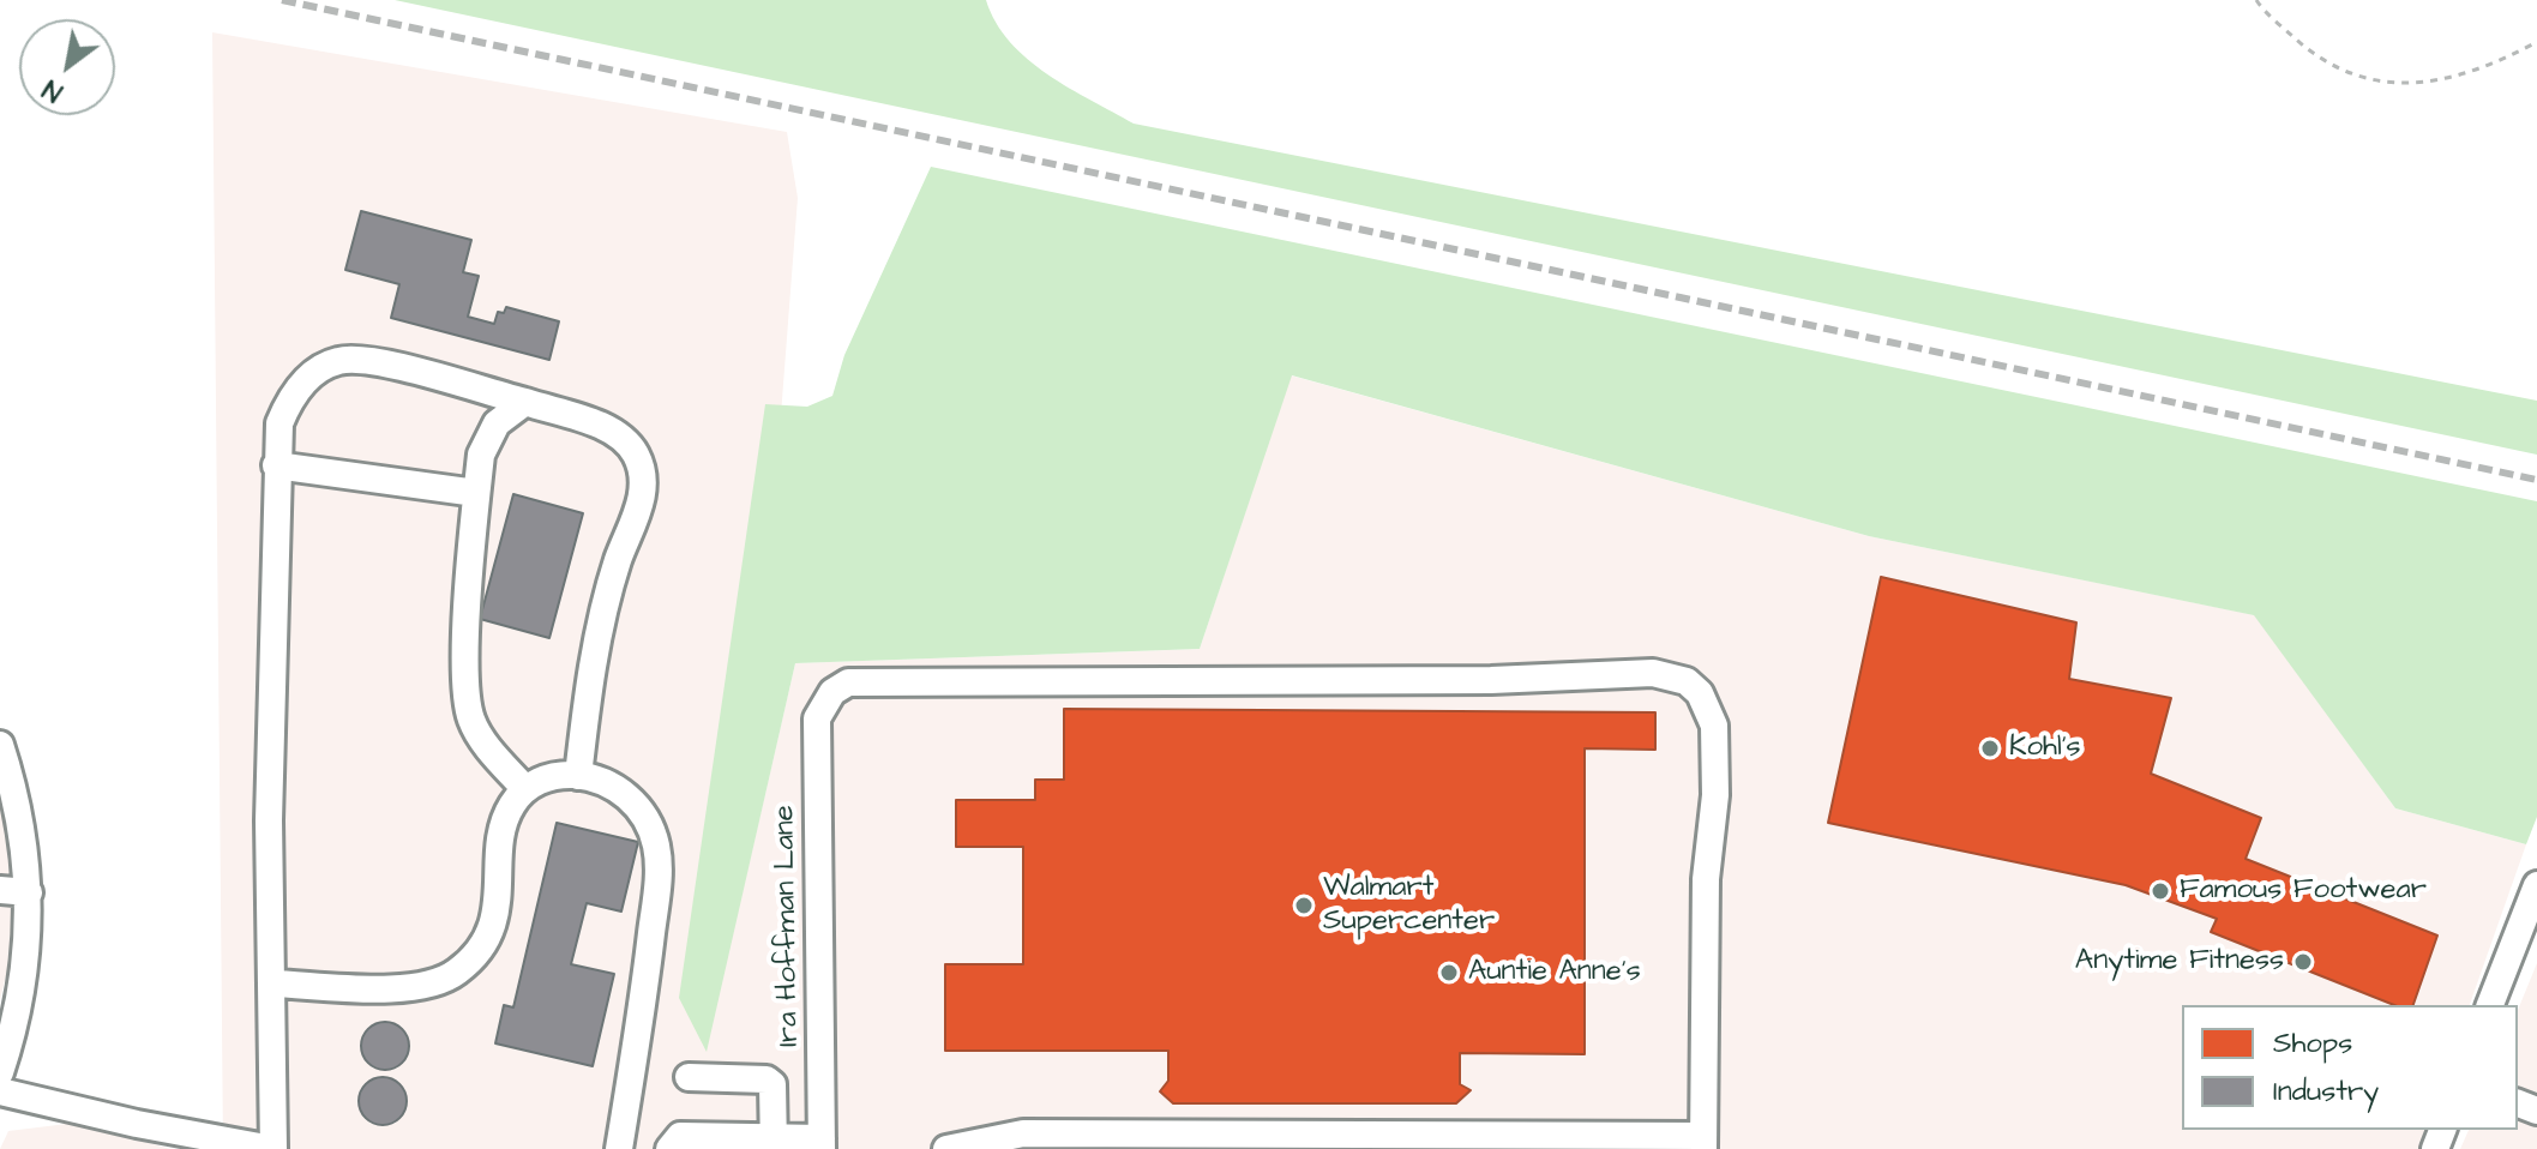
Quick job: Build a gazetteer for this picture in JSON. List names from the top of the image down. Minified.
{"streets":{"street":["Ira Hoffman Lane"]},"places":["Kohl's","Famous Footwear","Walmart Supercenter","Anytime Fitness","Auntie Anne's"],"legend":["Shops","Industry"],"north":"bottom left"}
